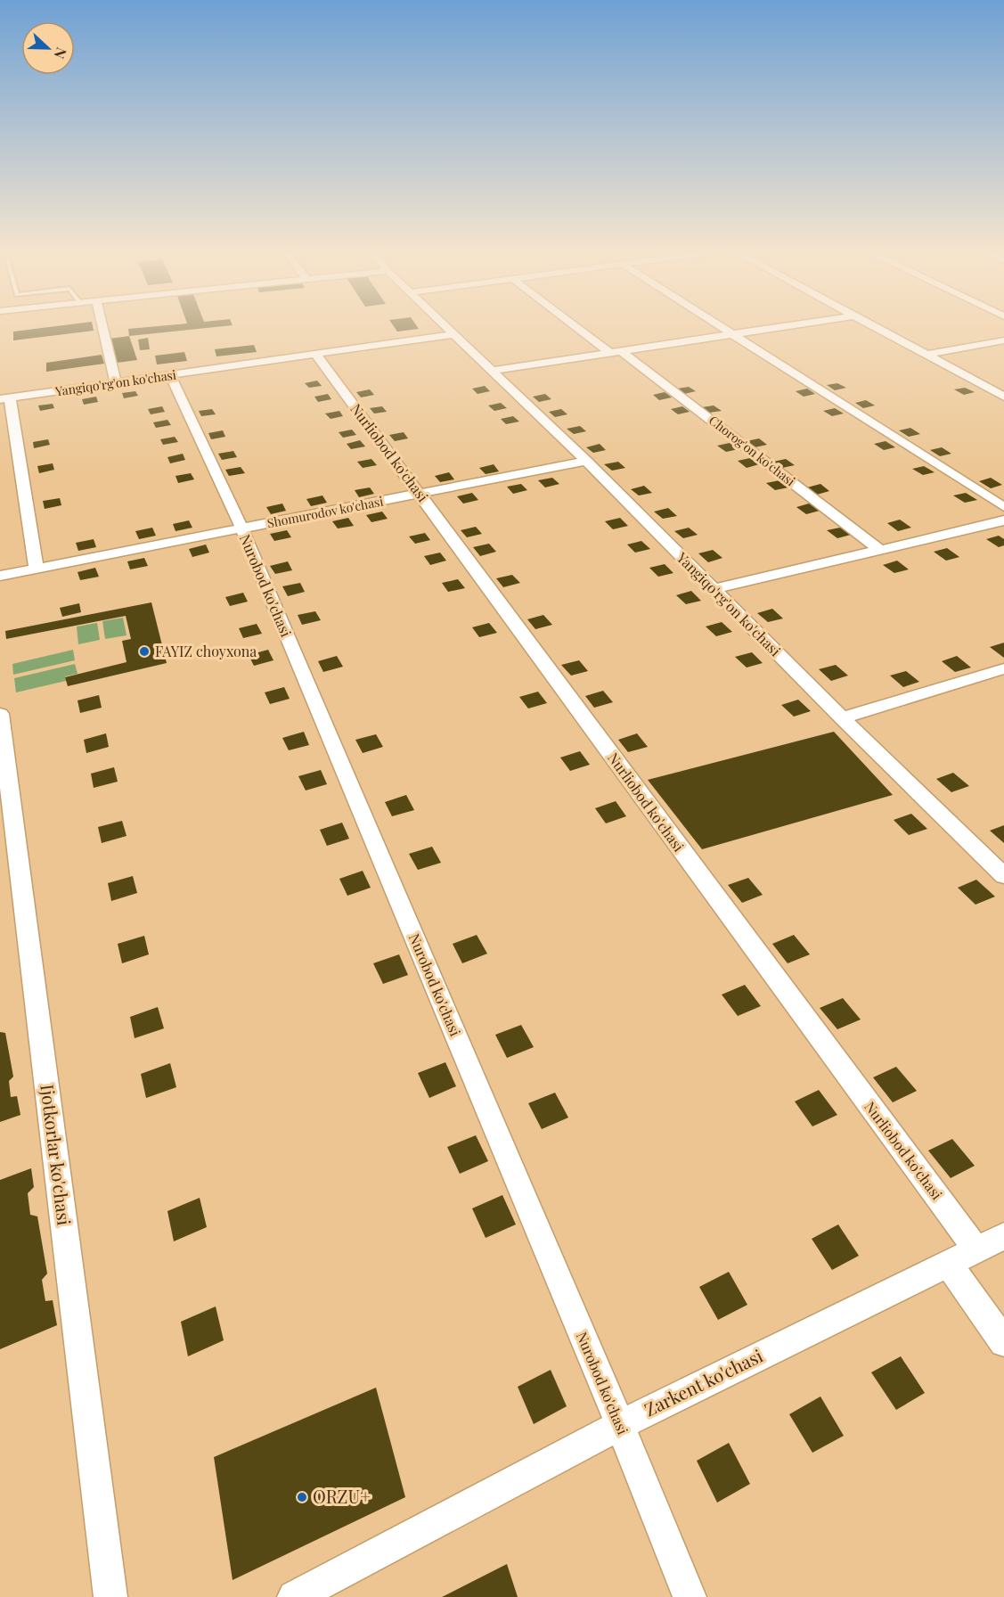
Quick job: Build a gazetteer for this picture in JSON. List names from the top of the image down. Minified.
{"streets":{"street":["Yangiqo'rg'on ko'chasi","Chorog'on ko'chasi","Nurliobod ko'chasi","Shomurodov ko'chasi","Nurobod ko'chasi","Ijotkorlar ko'chasi","Zarkent ko'chasi"]},"crossings":[["Yangiqo'rg'on ko'chasi","Nurliobod ko'chasi"],["Yangiqo'rg'on ko'chasi","Shomurodov ko'chasi"],["Yangiqo'rg'on ko'chasi","Nurobod ko'chasi"],["Nurliobod ko'chasi","Shomurodov ko'chasi"],["Nurliobod ko'chasi","Zarkent ko'chasi"],["Shomurodov ko'chasi","Nurobod ko'chasi"],["Nurobod ko'chasi","Zarkent ko'chasi"]],"places":["FAYIZ choyxona","ORZU+"],"north":"right"}
